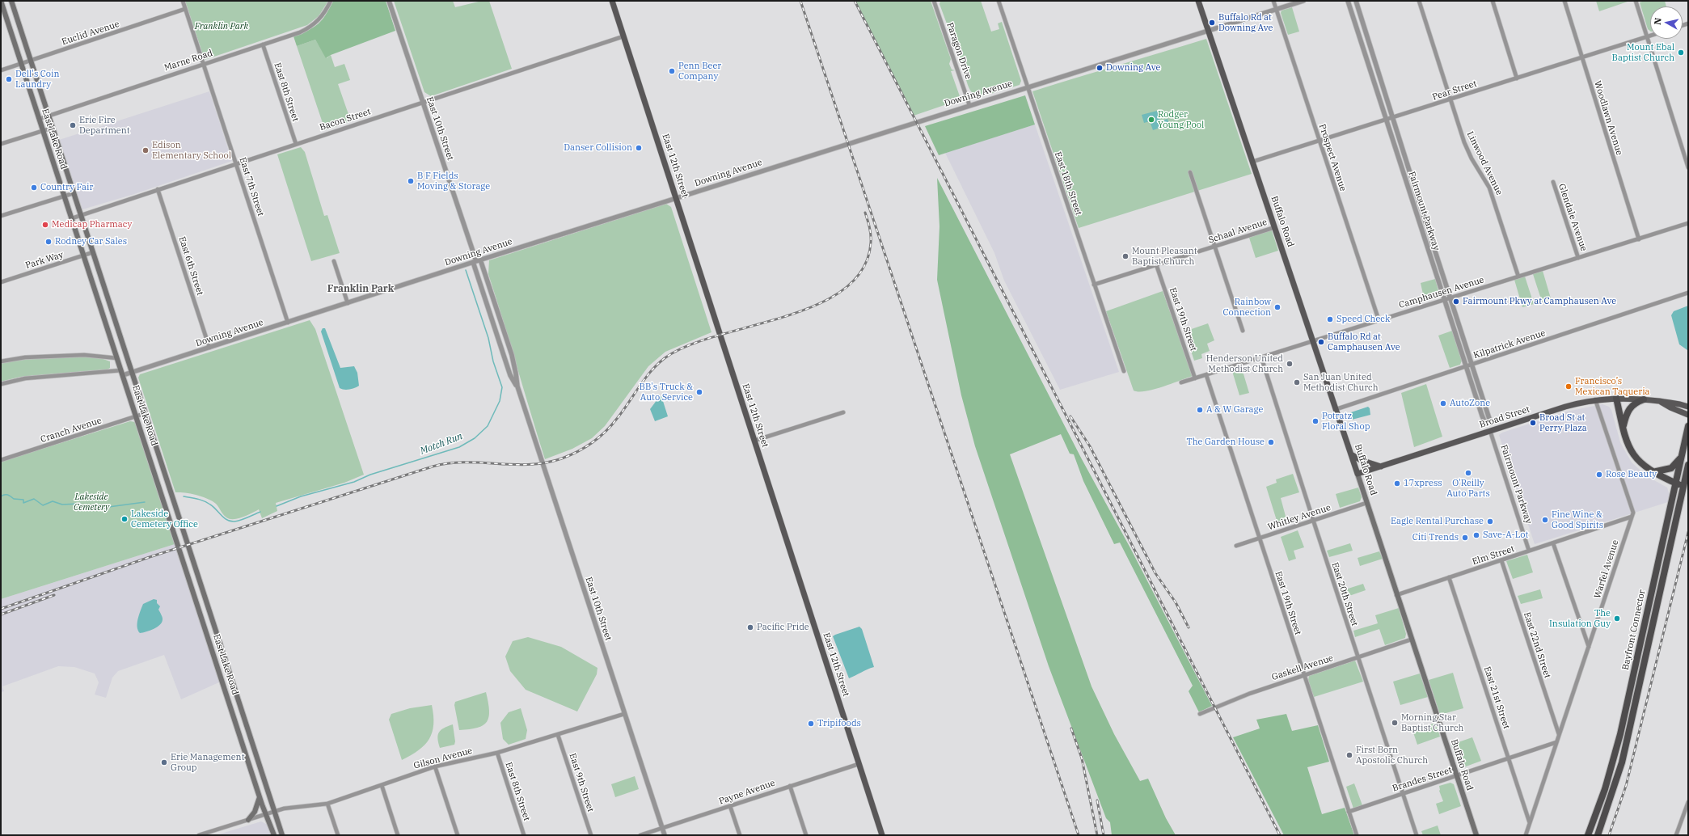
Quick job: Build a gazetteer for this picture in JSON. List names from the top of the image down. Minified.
{"streets":{"highway":["Bayfront Connector"],"main road":["East Lake Road","East 12th Street","Buffalo Road","Broad Street"],"street":["Euclid Avenue","Paragon Drive","Marne Road","Pear Street","East 8th Street","Downing Avenue","Woodlawn Avenue","Bacon Street","East 10th Street","Prospect Avenue","Linwood Avenue","East 18th Street","East 7th Street","Fairmount Parkway","Glendale Avenue","Schaal Avenue","Park Way","East 6th Street","Camphausen Avenue","East 19th Street","Kilpatrick Avenue","Cranch Avenue","Whitley Avenue","Elm Street","Warfel Avenue","East 20th Street","East 22nd Street","Gaskell Avenue","East 21st Street","Gilson Avenue","Brandes Street","East 9th Street","Payne Avenue"]},"crossings":[["Euclid Avenue","East Lake Road"],["Euclid Avenue","East 7th Street"],["Paragon Drive","Downing Avenue"],["Marne Road","East 8th Street"],["Marne Road","East Lake Road"],["Marne Road","East 7th Street"],["Pear Street","Woodlawn Avenue"],["Pear Street","Prospect Avenue"],["Pear Street","Linwood Avenue"],["Pear Street","Fairmount Parkway"],["Pear Street","Buffalo Road"],["East 8th Street","Bacon Street"],["East 8th Street","Gilson Avenue"],["Downing Avenue","East 10th Street"],["Downing Avenue","East Lake Road"],["Downing Avenue","Prospect Avenue"],["Downing Avenue","East 12th Street"],["Downing Avenue","East 18th Street"],["Downing Avenue","East 7th Street"],["Downing Avenue","Buffalo Road"],["Downing Avenue","East 6th Street"],["Woodlawn Avenue","Camphausen Avenue"],["Bacon Street","East 10th Street"],["Bacon Street","East Lake Road"],["Bacon Street","East 12th Street"],["Bacon Street","East 7th Street"],["Bacon Street","East 6th Street"],["East 10th Street","Gilson Avenue"],["East 10th Street","Payne Avenue"],["East Lake Road","Park Way"],["East Lake Road","Cranch Avenue"],["East Lake Road","Gilson Avenue"],["Prospect Avenue","Camphausen Avenue"],["Linwood Avenue","Camphausen Avenue"],["East 12th Street","Payne Avenue"],["East 18th Street","Schaal Avenue"],["Fairmount Parkway","Camphausen Avenue"],["Fairmount Parkway","Kilpatrick Avenue"],["Fairmount Parkway","Broad Street"],["Fairmount Parkway","Elm Street"],["Glendale Avenue","Camphausen Avenue"],["Buffalo Road","Schaal Avenue"],["Buffalo Road","Camphausen Avenue"],["Buffalo Road","Kilpatrick Avenue"],["Buffalo Road","Broad Street"],["Buffalo Road","Whitley Avenue"],["Buffalo Road","Elm Street"],["Buffalo Road","Gaskell Avenue"],["Buffalo Road","Brandes Street"],["Schaal Avenue","East 19th Street"],["Camphausen Avenue","East 19th Street"],["Camphausen Avenue","East 20th Street"],["East 19th Street","Whitley Avenue"],["East 19th Street","Gaskell Avenue"],["East 19th Street","Brandes Street"],["Broad Street","Warfel Avenue"],["Whitley Avenue","East 20th Street"],["Elm Street","Warfel Avenue"],["Elm Street","East 22nd Street"],["Elm Street","East 21st Street"],["Warfel Avenue","East 22nd Street"],["Warfel Avenue","East 21st Street"],["Warfel Avenue","Brandes Street"],["East 20th Street","Gaskell Avenue"],["East 20th Street","Brandes Street"],["East 21st Street","Brandes Street"],["Gilson Avenue","East 9th Street"]],"districts":["Franklin Park"],"water":["Motch Run"],"parks":["Franklin Park","Lakeside Cemetery"],"places":["Buffalo Rd at Downing Ave","Mount Ebal Baptist Church","Downing Ave","Penn Beer Company","Dell's Coin Laundry","Rodger Young Pool","Erie Fire Department","Danser Collision","Edison Elementary School","B F Fields Moving & Storage","Country Fair","Medicap Pharmacy","Rodney Car Sales","Mount Pleasant Baptist Church","Fairmount Pkwy at Camphausen Ave","Rainbow Connection","Speed Check","Buffalo Rd at Camphausen Ave","Henderson United Methodist Church","San Juan United Methodist Church","Francisco’s Mexican Taqueria","BB's Truck & Auto Service","AutoZone","A & W Garage","Potratz Floral Shop","Broad St at Perry Plaza","The Garden House","O'Reilly Auto Parts","Rose Beauty","17xpress","Lakeside Cemetery Office","Fine Wine & Good Spirits","Eagle Rental Purchase","Save-A-Lot","Citi Trends","The Insulation Guy","Pacific Pride","Morning Star Baptist Church","Tripifoods","First Born Apostolic Church","Erie Management Group"],"north":"left"}
